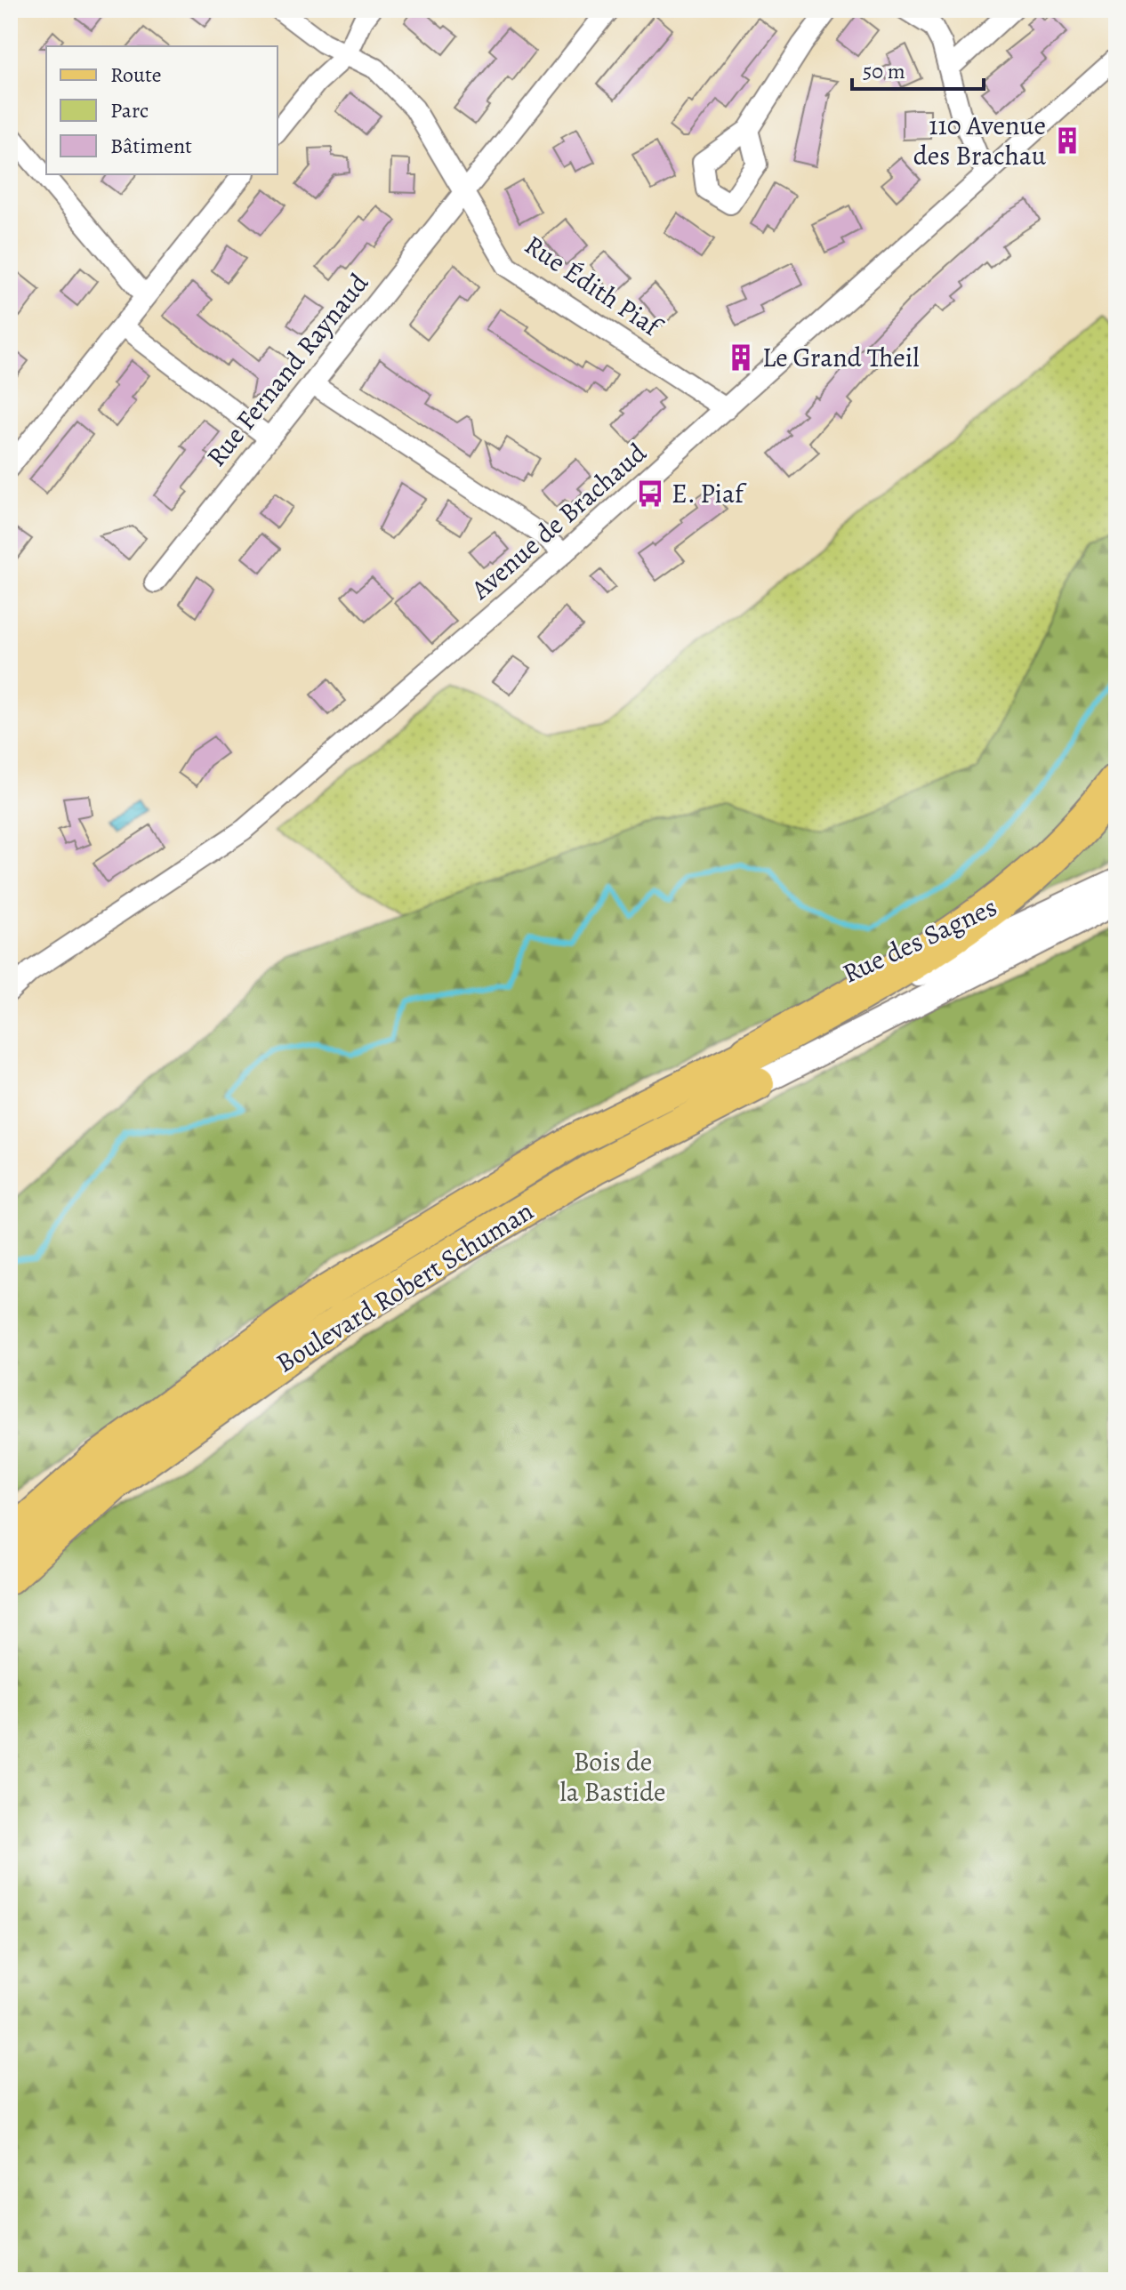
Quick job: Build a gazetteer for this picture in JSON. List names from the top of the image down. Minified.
{"streets":{"main road":["Boulevard Robert Schuman"],"street":["Rue Édith Piaf","Rue Fernand Raynaud","Avenue de Brachaud","Rue des Sagnes"]},"crossings":[["Rue Édith Piaf","Rue Fernand Raynaud"],["Rue Édith Piaf","Avenue de Brachaud"],["Rue des Sagnes","Boulevard Robert Schuman"]],"parks":["Bois de la Bastide"],"places":{"building":["110 Avenue des Brachau","Le Grand Theil"],"bus stop":["E. Piaf"]},"legend":["Route","Parc","Bâtiment"],"scale_bar":"50 m"}
